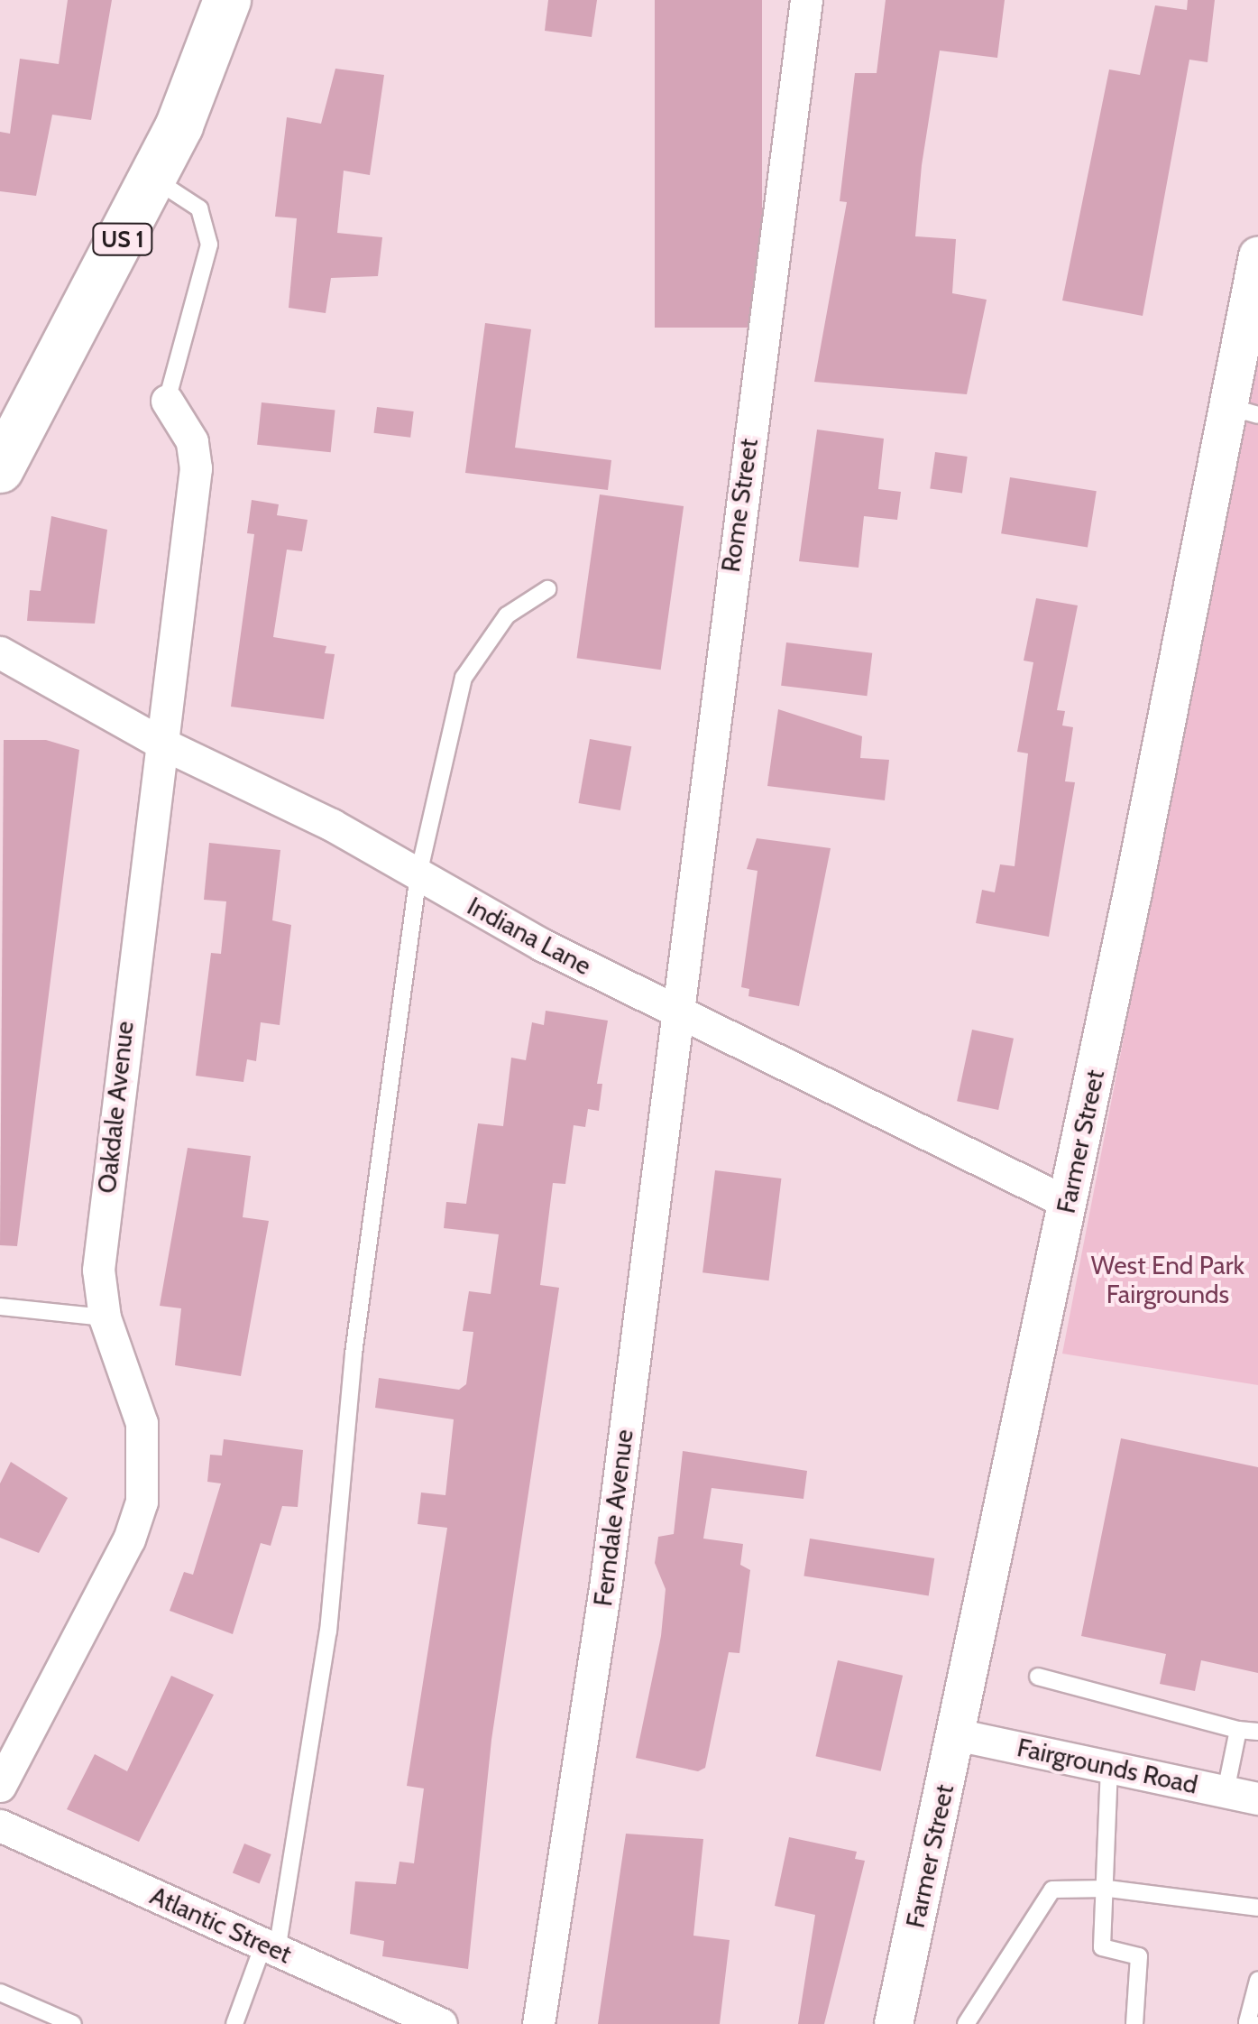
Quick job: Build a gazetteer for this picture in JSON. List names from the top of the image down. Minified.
{"streets":{"main road":["US 1"],"street":["Rome Street","Indiana Lane","Oakdale Avenue","Farmer Street","Ferndale Avenue","Fairgrounds Road","Atlantic Street"]},"crossings":[["Rome Street","Indiana Lane"],["Rome Street","Ferndale Avenue"],["Indiana Lane","Oakdale Avenue"],["Indiana Lane","Farmer Street"],["Indiana Lane","Ferndale Avenue"],["Farmer Street","Fairgrounds Road"]],"parks":["West End Park Fairgrounds"]}
